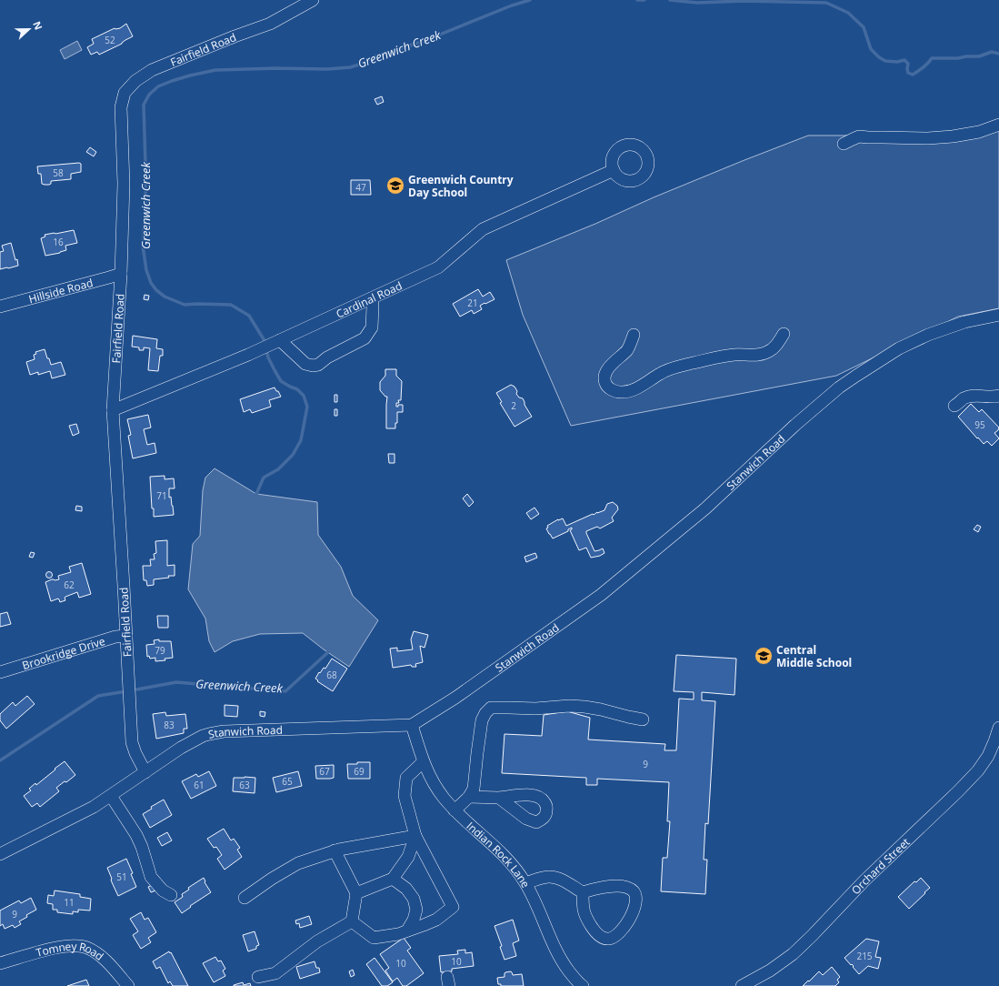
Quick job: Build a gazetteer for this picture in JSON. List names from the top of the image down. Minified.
{"streets":{"street":["Fairfield Road","Hillside Road","Cardinal Road","Stanwich Road","Brookridge Drive","Indian Rock Lane","Orchard Street","Tomney Road"]},"crossings":[["Fairfield Road","Hillside Road"],["Fairfield Road","Cardinal Road"],["Fairfield Road","Stanwich Road"],["Fairfield Road","Brookridge Drive"],["Stanwich Road","Indian Rock Lane"]],"water":["Greenwich Creek"],"places":{"school or university":["Greenwich Country Day School","Central Middle School"]},"house_numbers":["52","58","47","16","21","2","95","71","62","79","68","83","9","67","69","65","61","63","51","11","9","215","10","10"],"north":"right"}
